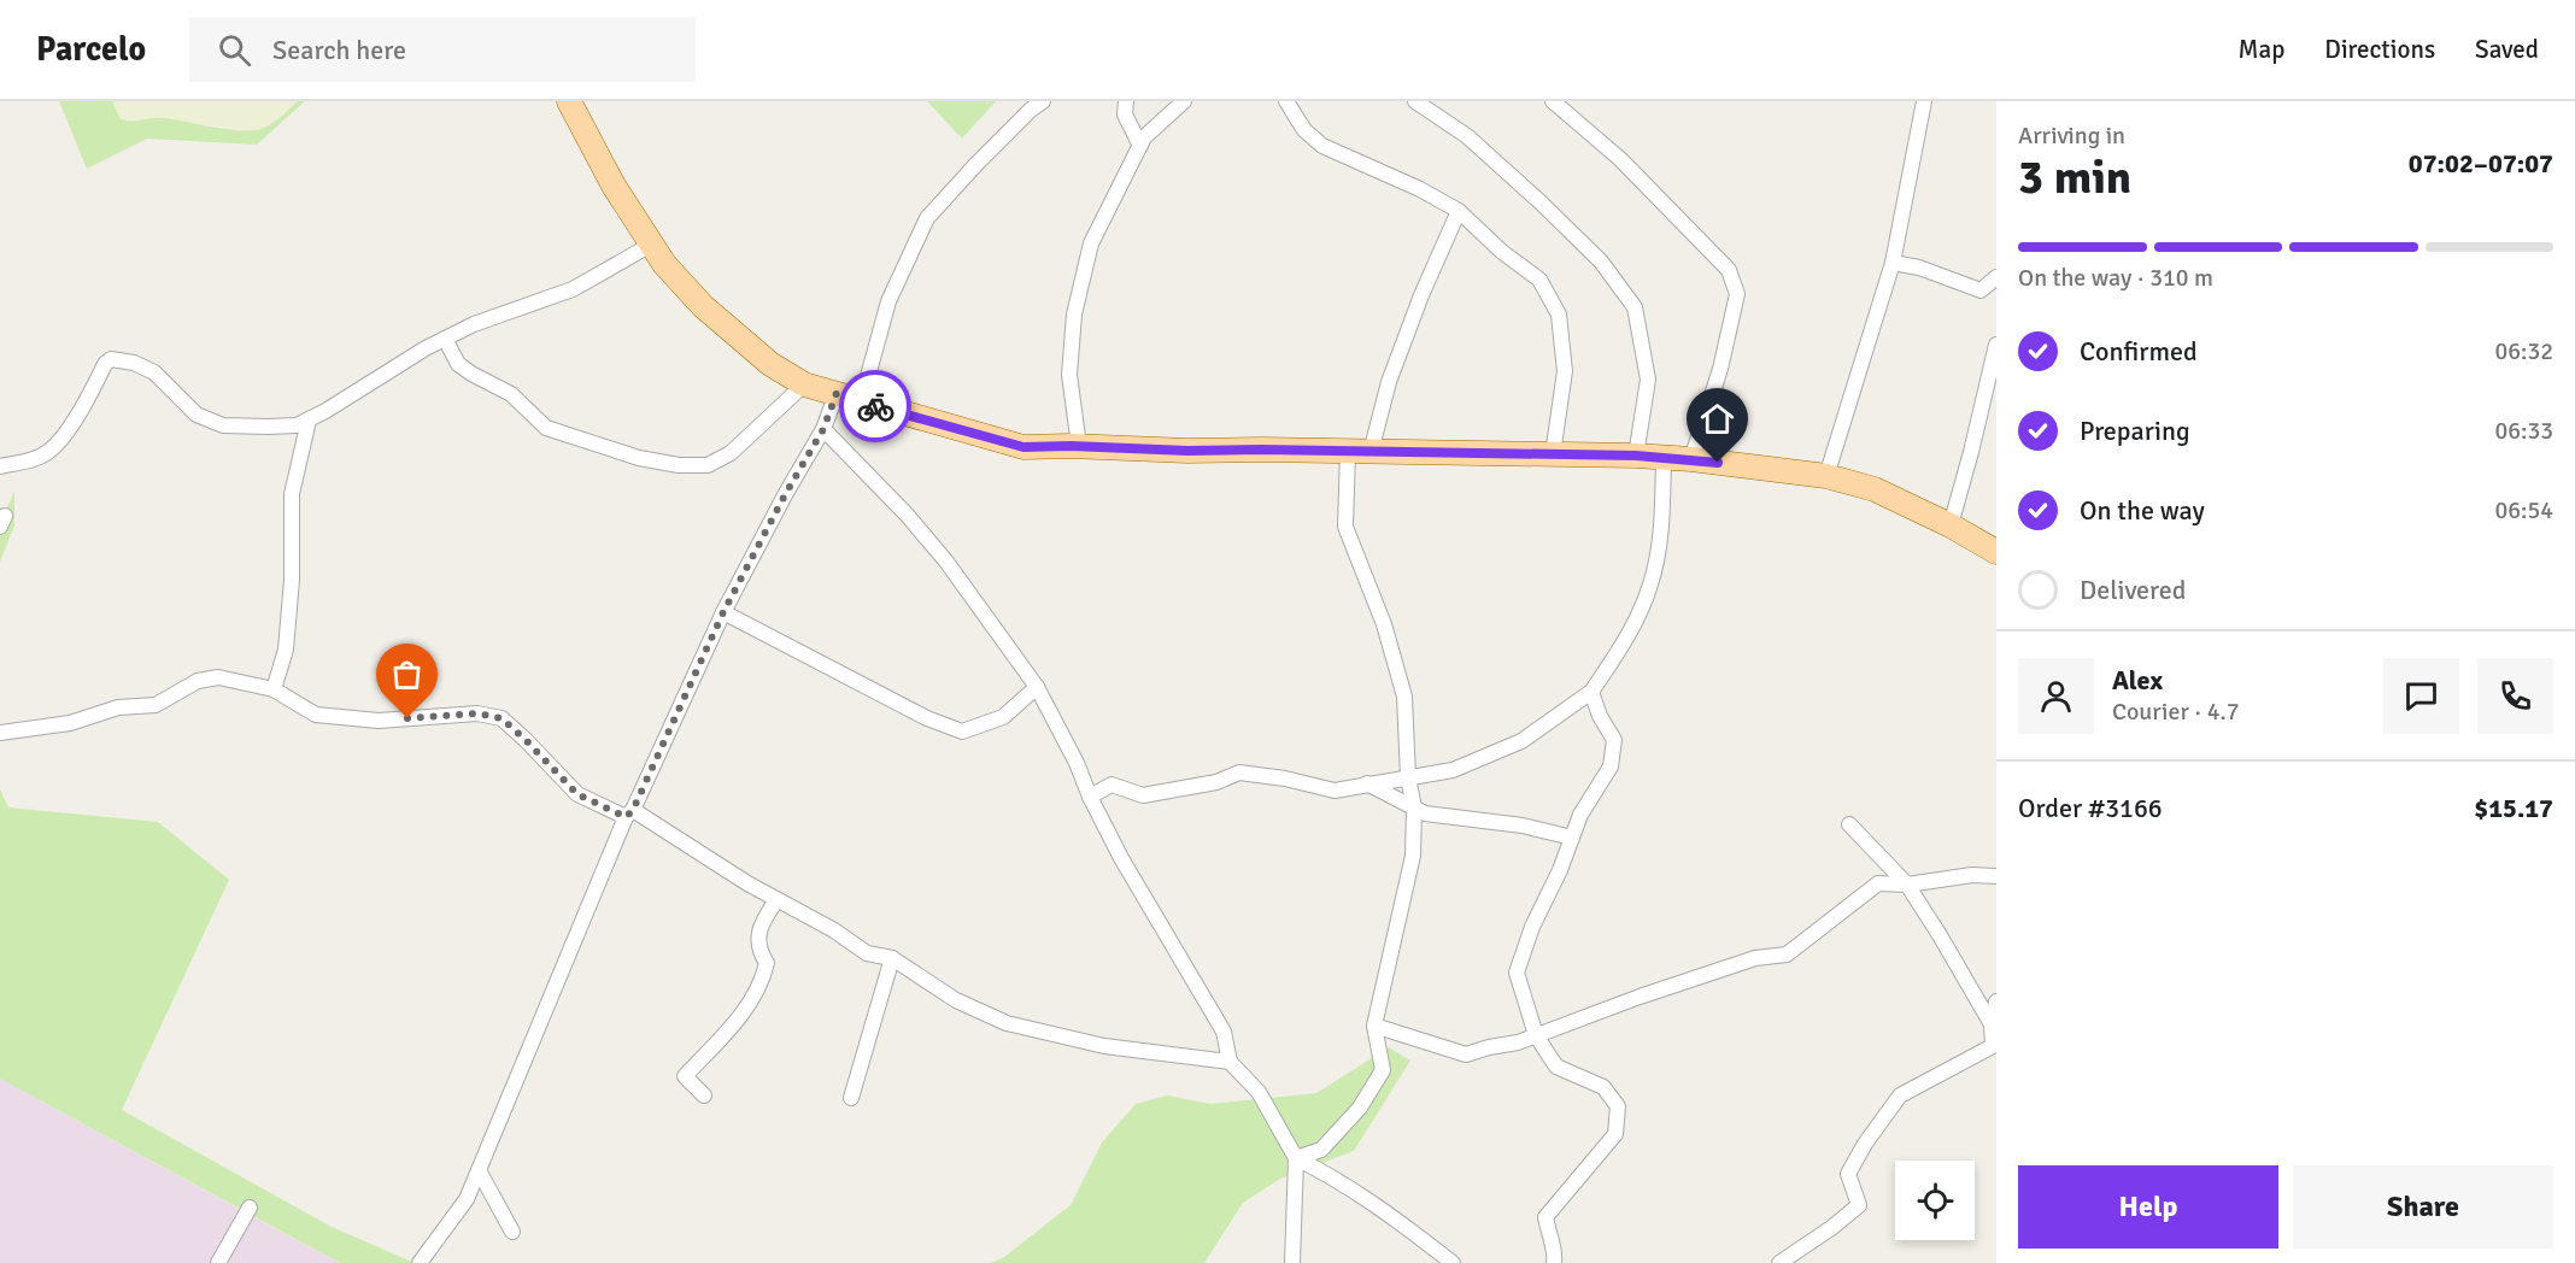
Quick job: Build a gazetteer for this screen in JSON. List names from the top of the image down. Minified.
{"page":{"header":"Parcelo","search":"Search here","nav":["Map","Directions","Saved"],"heading":["3 min","Arriving in","07:02–07:07"],"panel":["Alex","Courier · 4.7","Order #3166","$15.17"],"bar":"On the way · 310 m","list":[["Confirmed","06:32"],["Preparing","06:33"],["On the way","06:54"],"Delivered"],"buttons":["Help","Share"]}}
